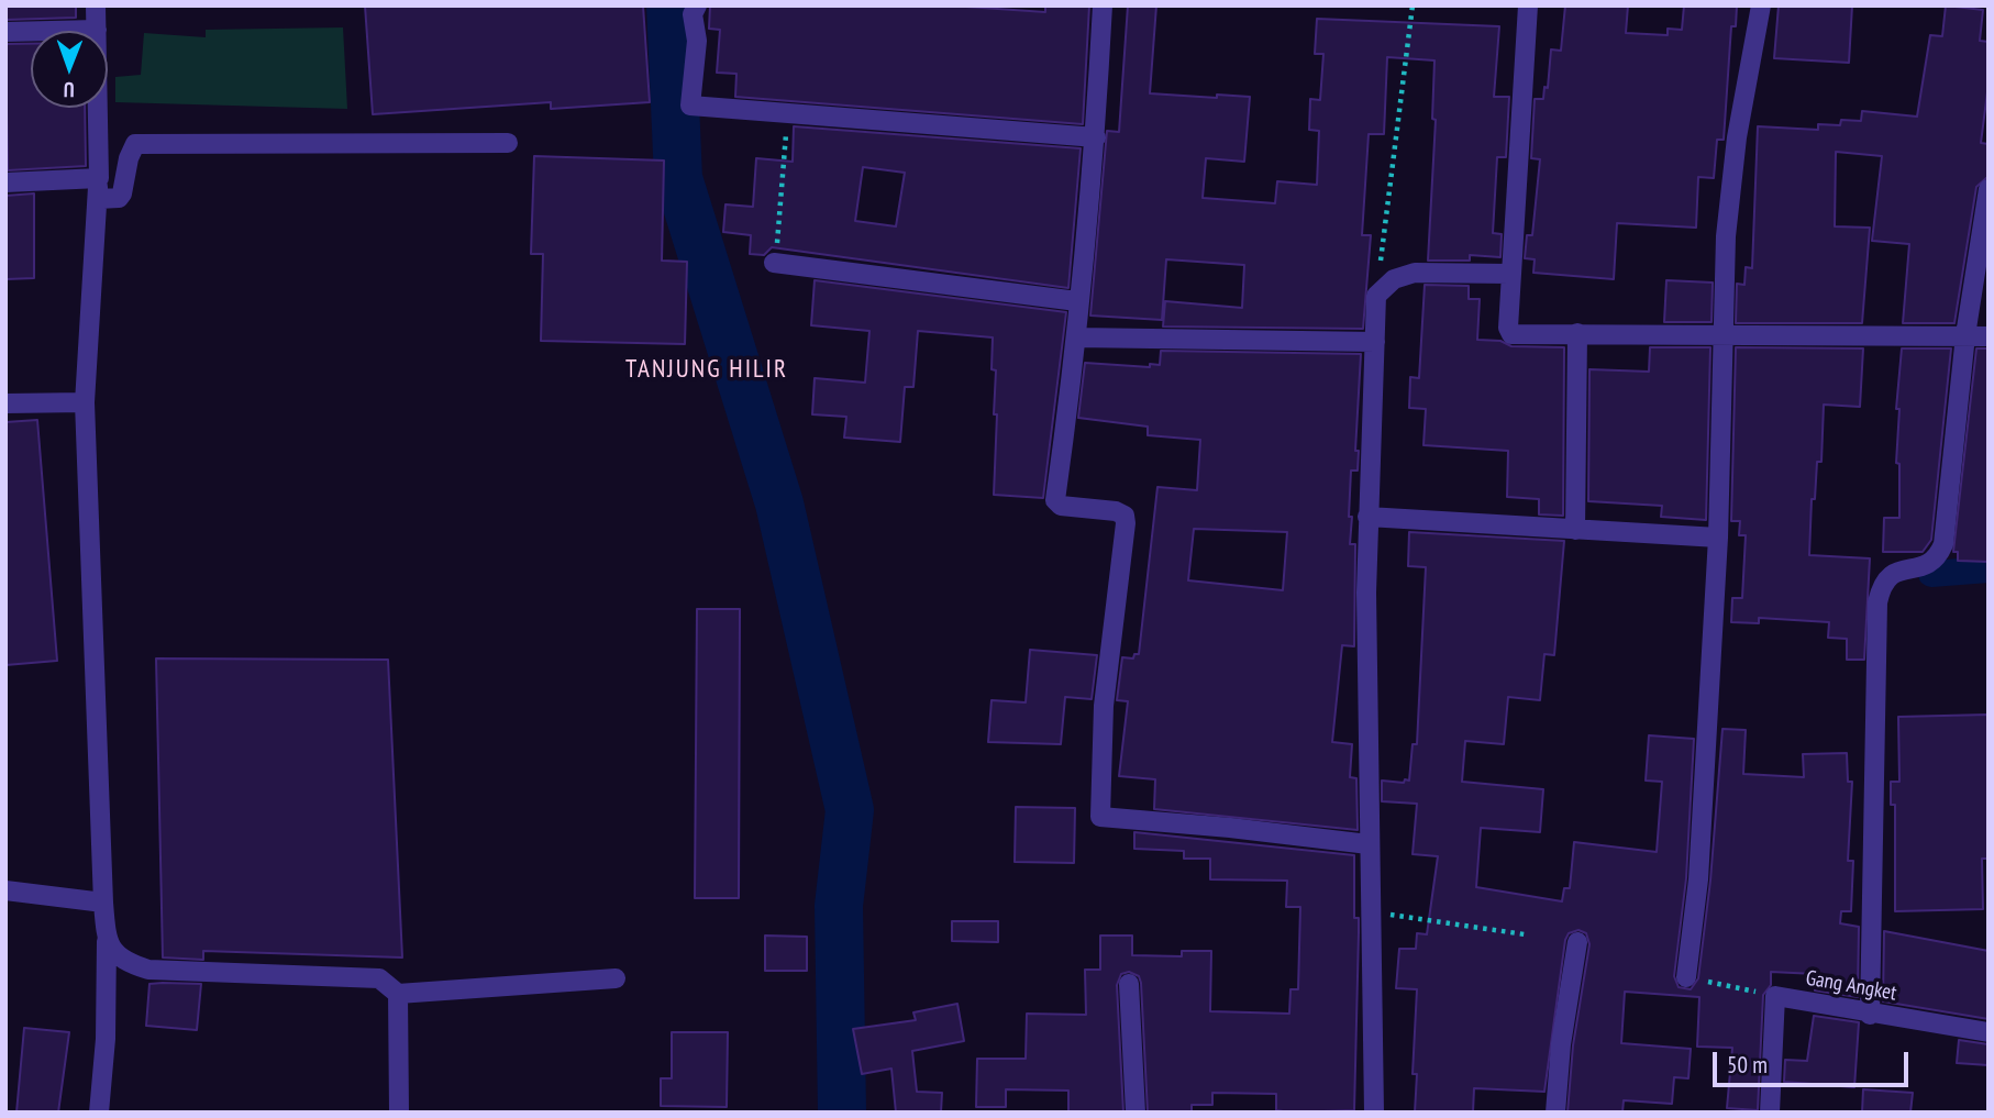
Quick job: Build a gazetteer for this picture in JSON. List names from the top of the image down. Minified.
{"streets":{"street":["Gang Angket"]},"districts":["TANJUNG HILIR"],"scale_bar":"50 m","north":"bottom"}
